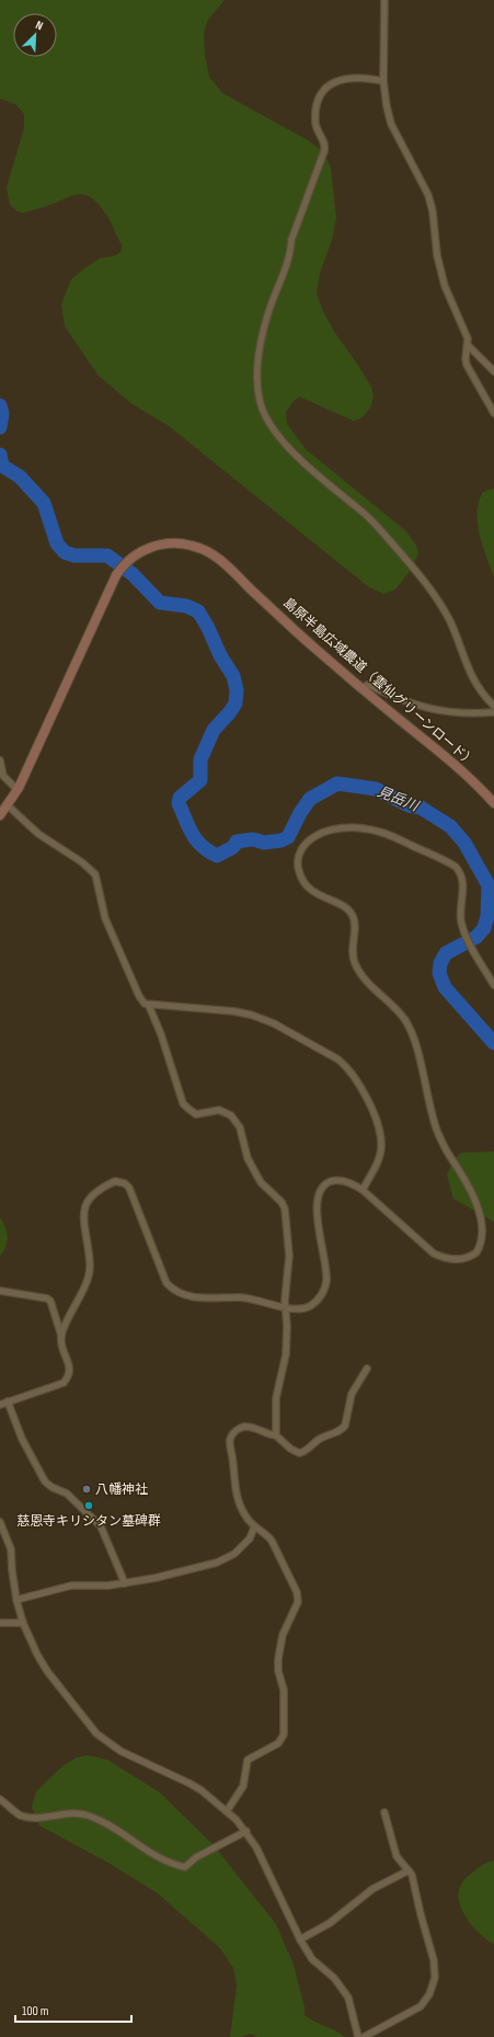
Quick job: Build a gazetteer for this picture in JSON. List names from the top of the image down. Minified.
{"streets":{"street":["島原半島広域農道（雲仙グリーンロード）"]},"water":["見岳川"],"places":["八幡神社","慈恩寺キリシタン墓碑群"],"scale_bar":"100 m","north":"top right"}
